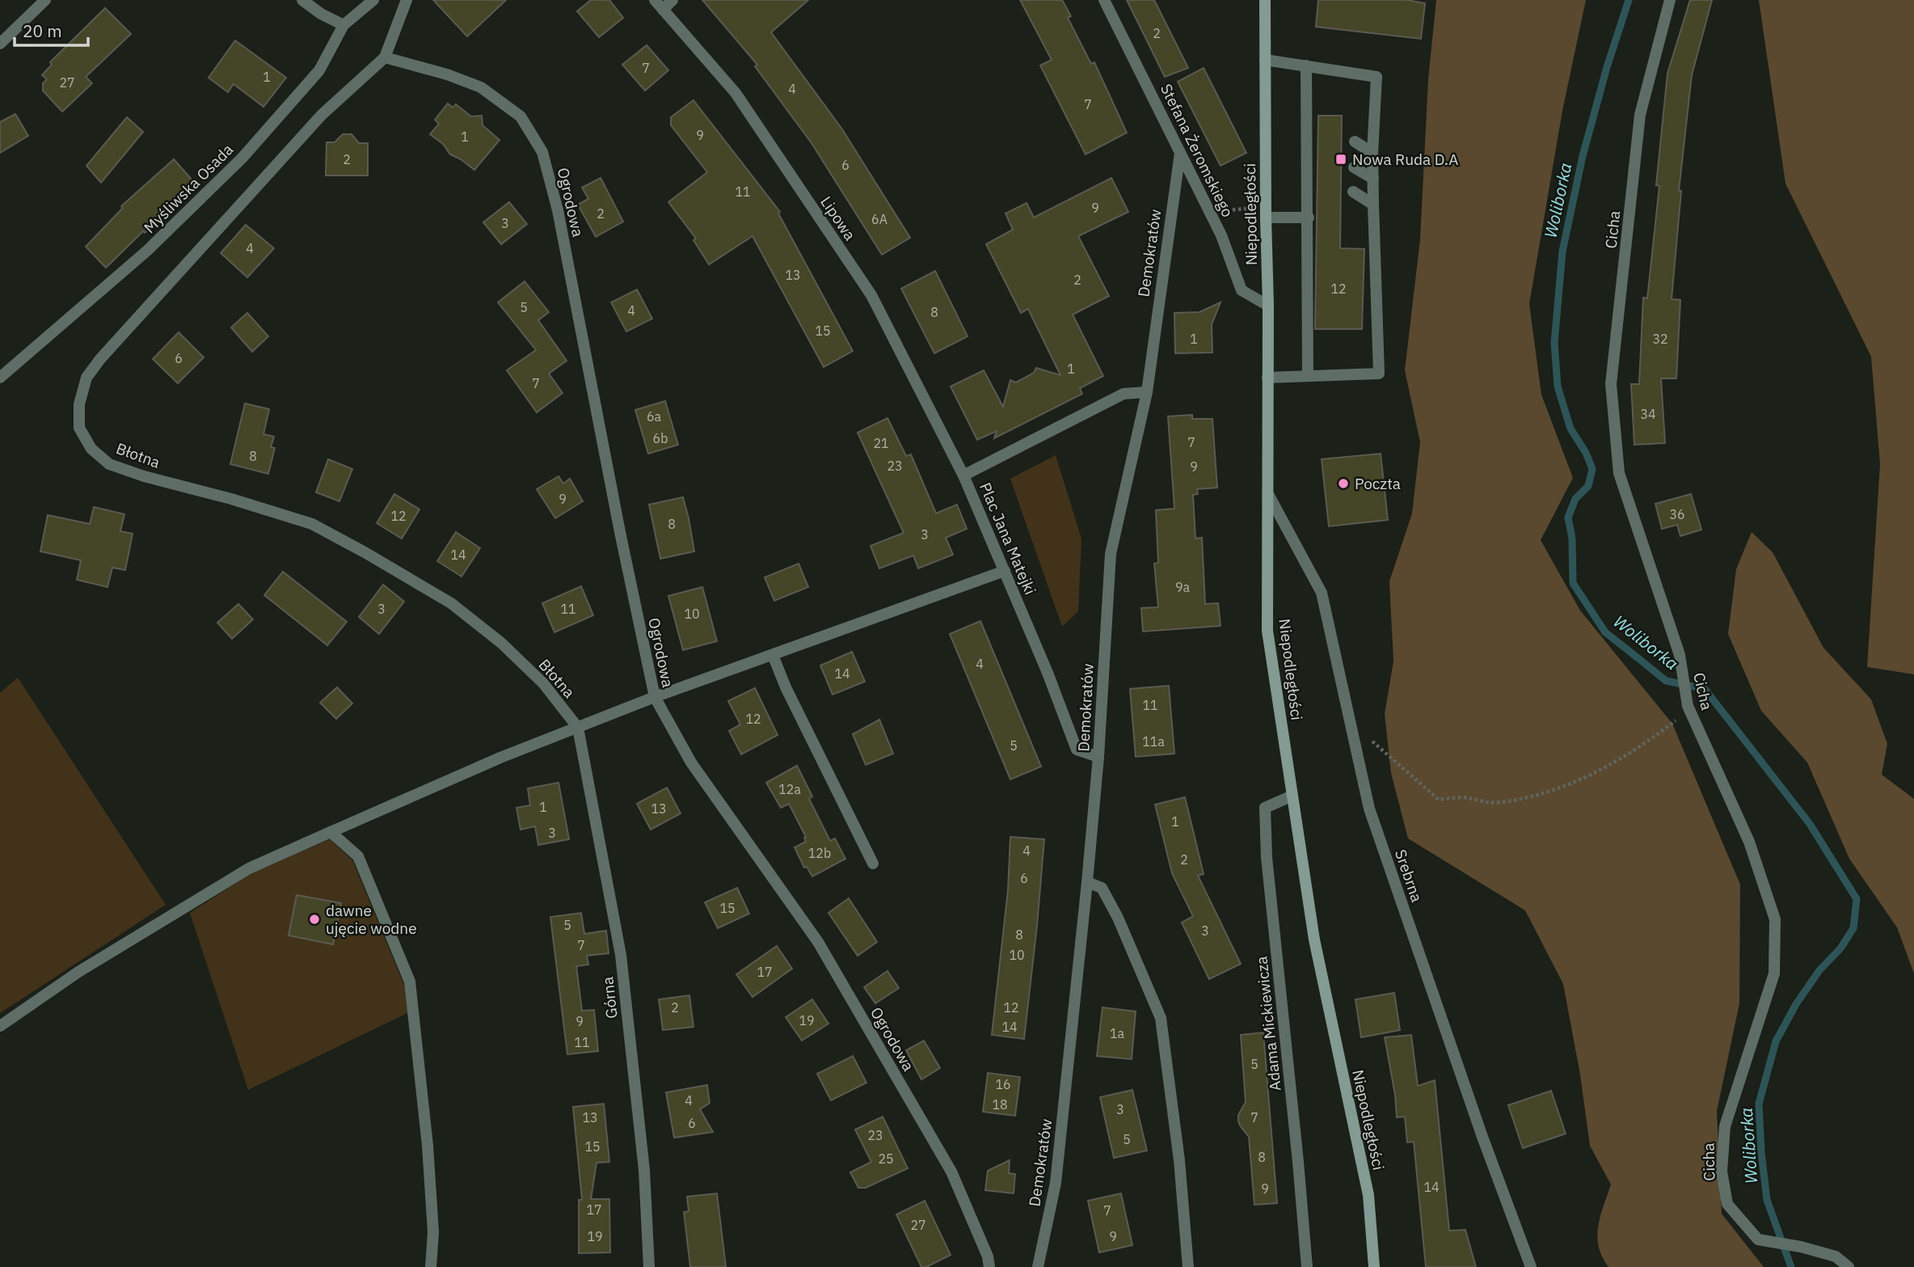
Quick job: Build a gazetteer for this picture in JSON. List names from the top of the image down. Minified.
{"streets":{"street":["Stefana Żeromskiego","Myśliwska Osada","Ogrodowa","Niepodległości","Lipowa","Cicha","Demokratów","Błotna","Plac Jana Matejki","Srebrna","Górna","Adama Mickiewicza"]},"crossings":[["Stefana Żeromskiego","Niepodległości"],["Stefana Żeromskiego","Demokratów"],["Ogrodowa","Błotna"],["Niepodległości","Srebrna"],["Niepodległości","Adama Mickiewicza"],["Lipowa","Plac Jana Matejki"],["Demokratów","Plac Jana Matejki"],["Błotna","Górna"]],"water":["Woliborka"],"places":{"transit":["Nowa Ruda D.A"],"other":["Poczta","dawne ujęcie wodne"]},"house_numbers":["2","7","1","27","4","7","9","1","2","6","11","9","2","6A","3","4","13","2","12","5","4","8","15","1","32","6","1","7","34","6a","6b","7","21","8","23","9","9","36","12","8","3","14","9a","3","11","10","4","14","11","12","11a","5","12a","1","13","1","3","4","12b","2","6","15","5","3","8","7","10","17","2","12","19","9","14","1a","11","5","16","4","18","3","13","7","6","23","5","15","8","25","14","9","17","7","27","19","9"],"scale_bar":"20 m"}
